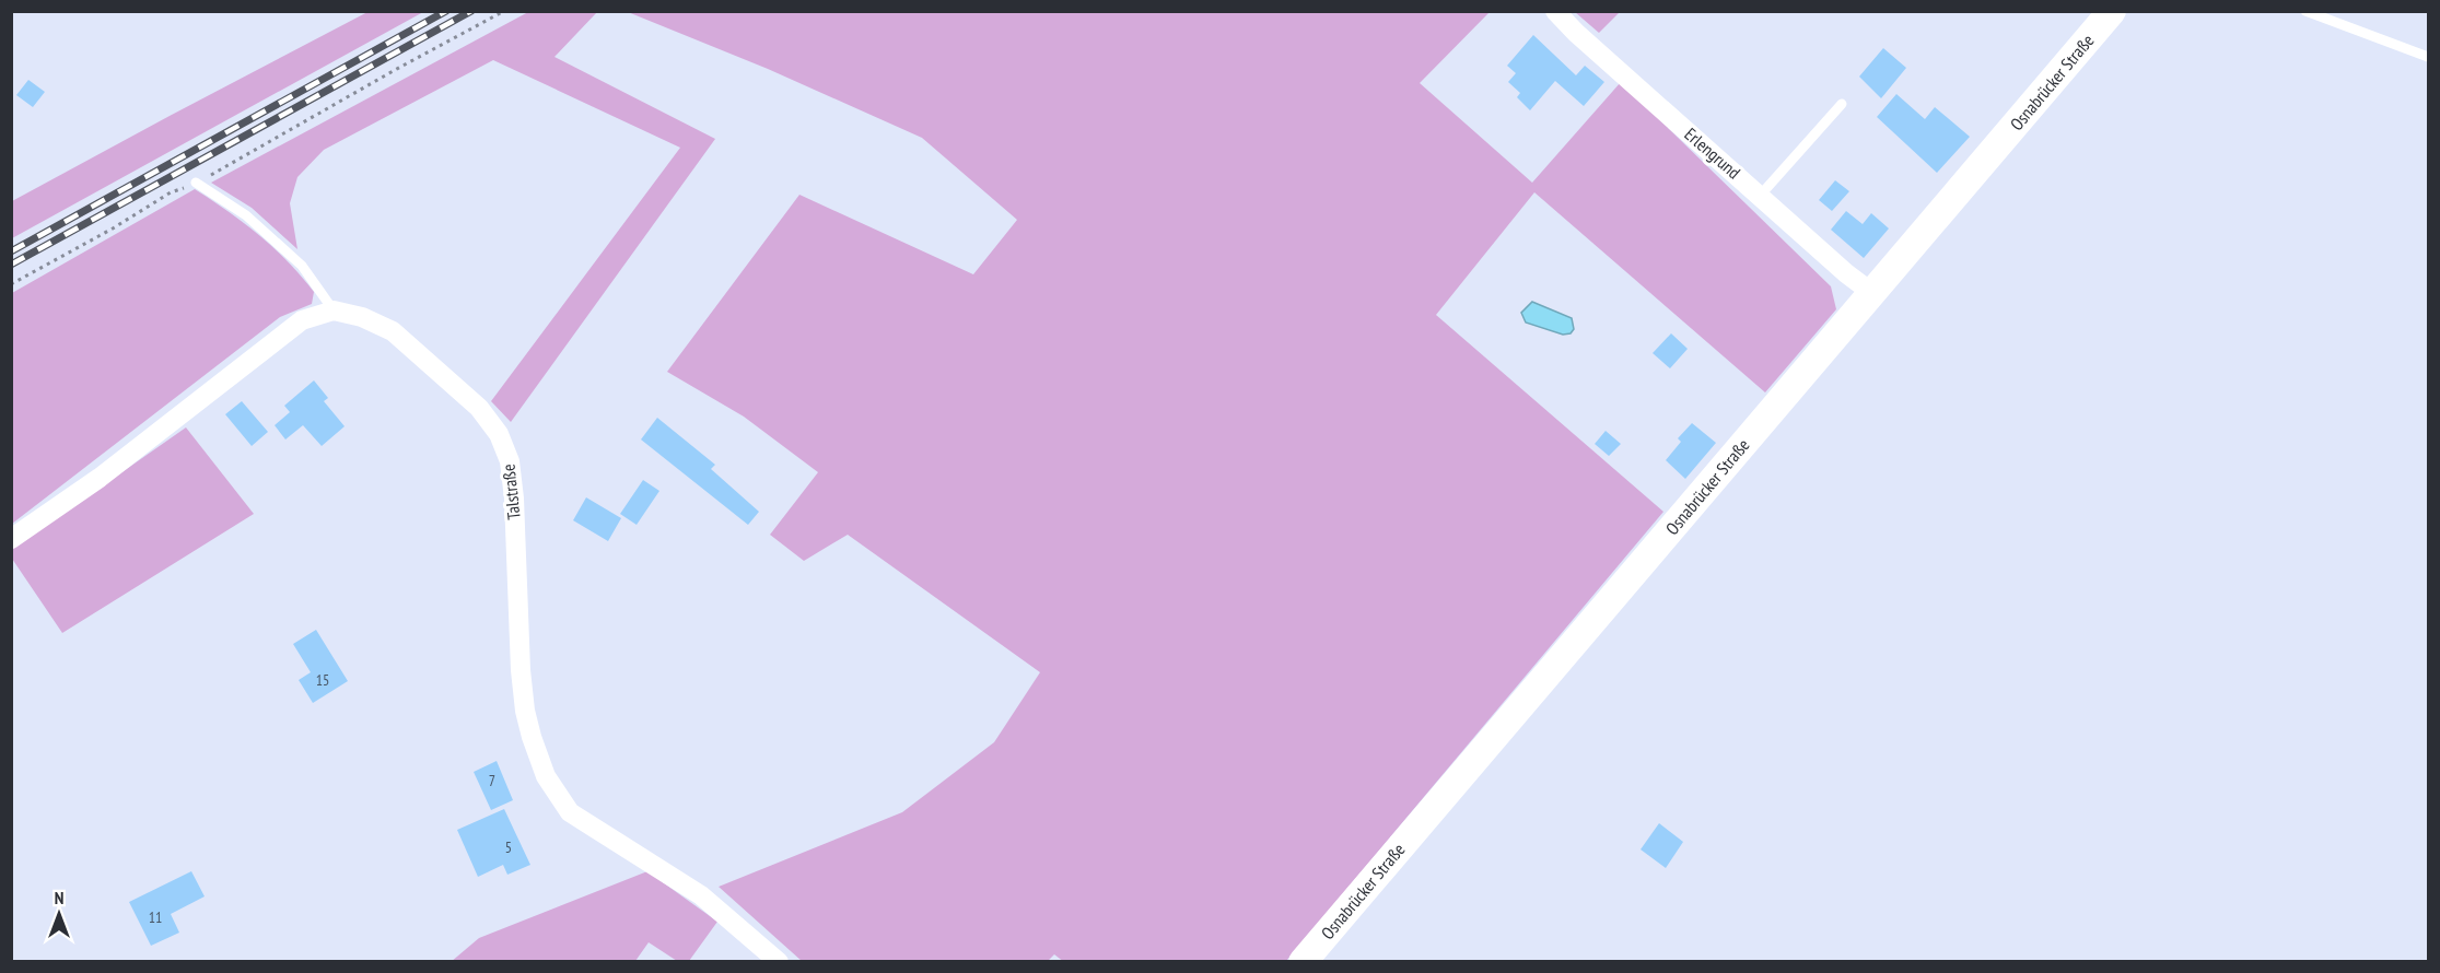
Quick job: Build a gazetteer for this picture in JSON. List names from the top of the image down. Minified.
{"streets":{"main road":["Osnabrücker Straße"],"street":["Erlengrund","Talstraße"]},"crossings":[["Osnabrücker Straße","Erlengrund"]],"house_numbers":["15","7","5","11"],"north":"top"}
